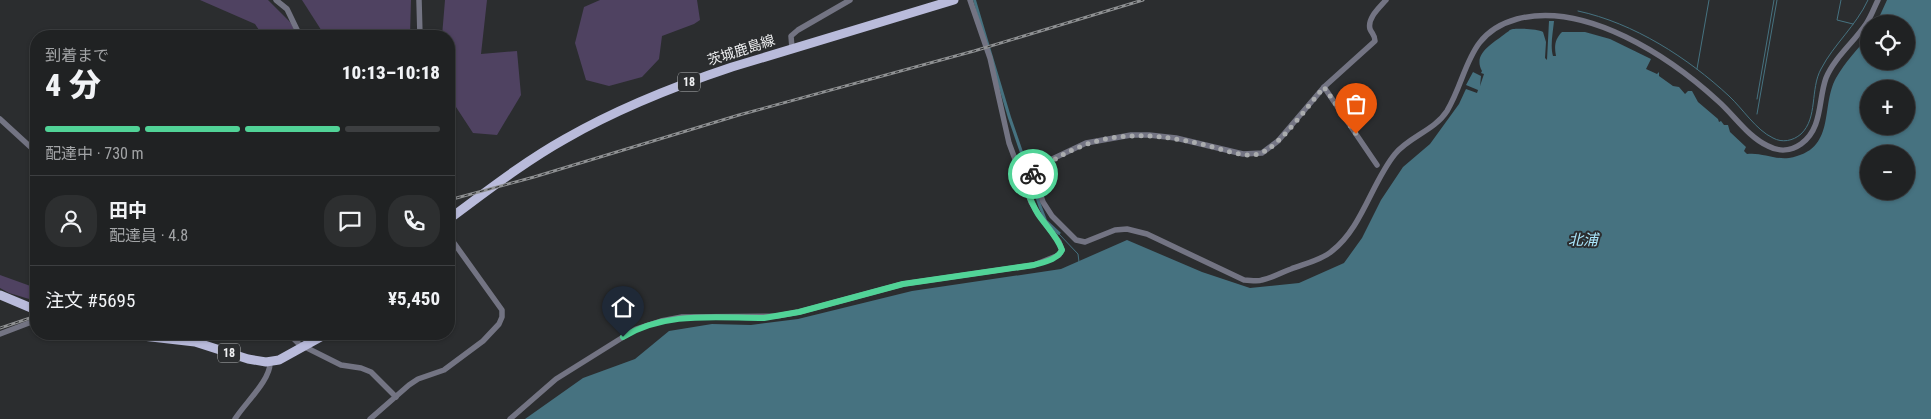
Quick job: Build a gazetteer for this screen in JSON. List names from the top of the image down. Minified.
{"streets":{"main road":["茨城鹿島線","18"]},"water":["北浦"],"page":{"map_buttons":["+","−"],"heading":["4 分","到着まで","10:13–10:18"],"panel":["田中","配達員 · 4.8","注文 #5695","¥5,450"],"bar":"配達中 · 730 m"}}
